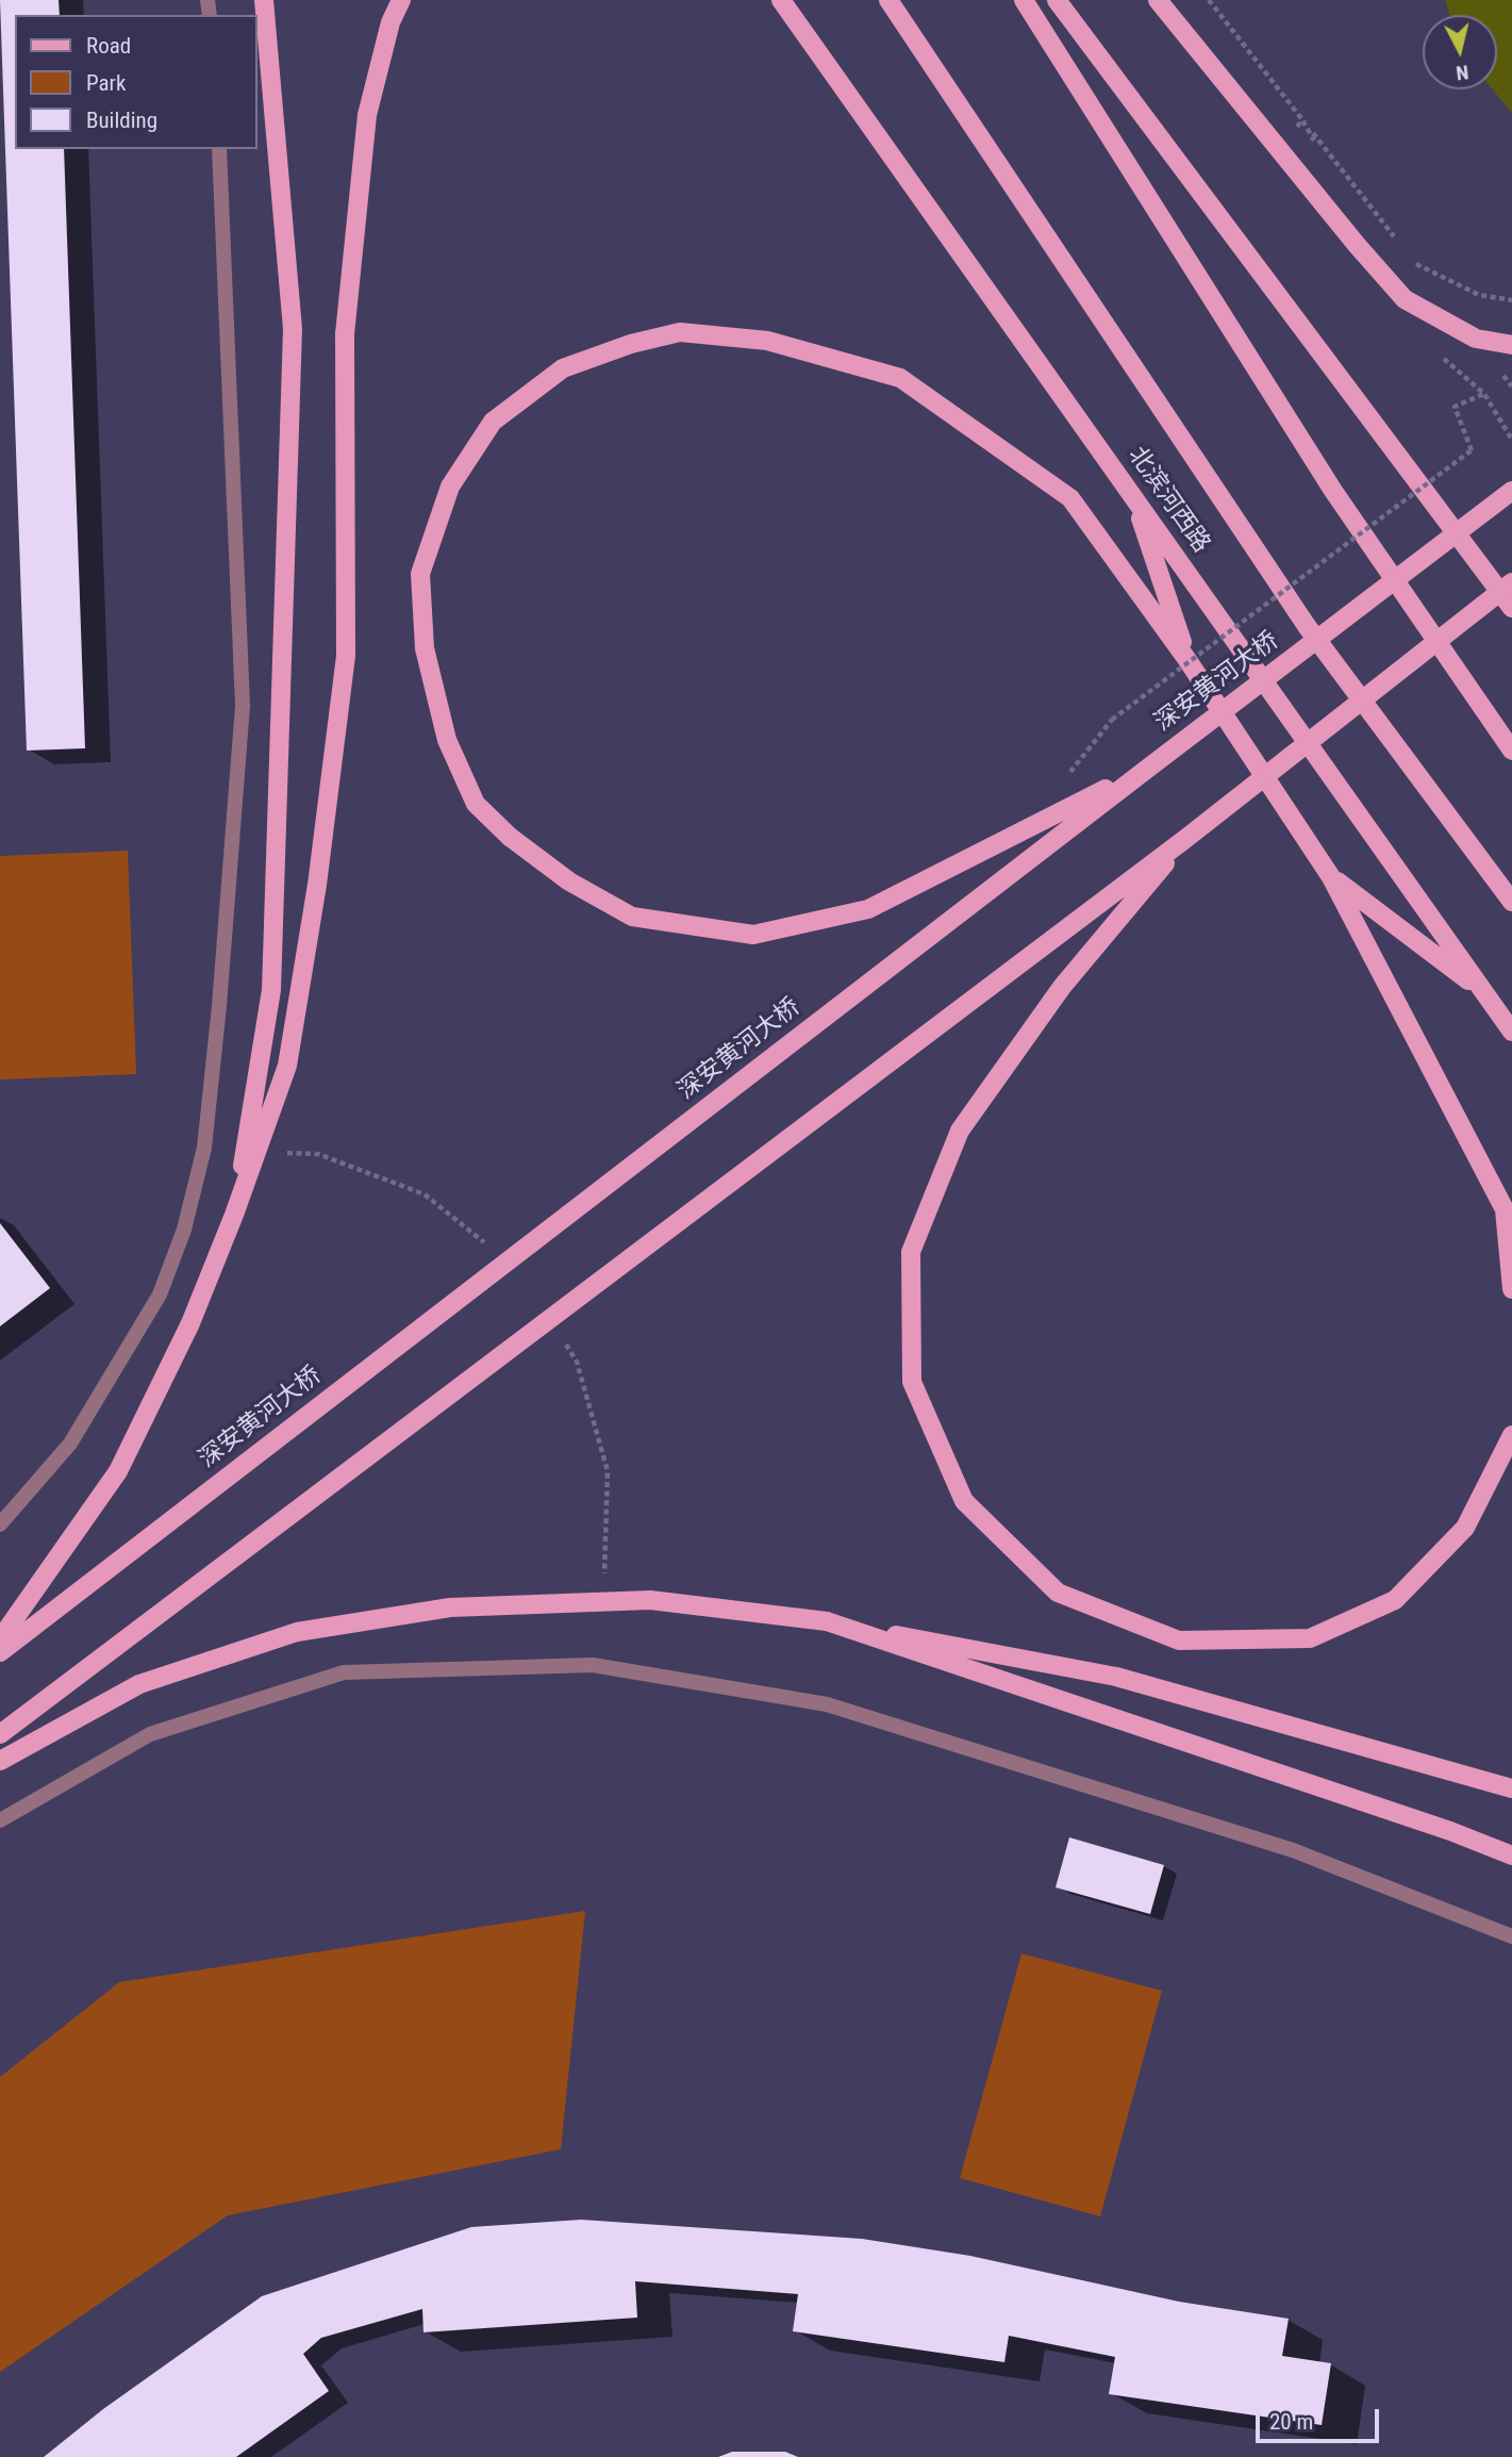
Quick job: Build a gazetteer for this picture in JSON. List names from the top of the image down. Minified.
{"streets":{"main road":["北滨河西路","深安黄河大桥"]},"legend":["Road","Park","Building"],"scale_bar":"20 m","north":"bottom"}
